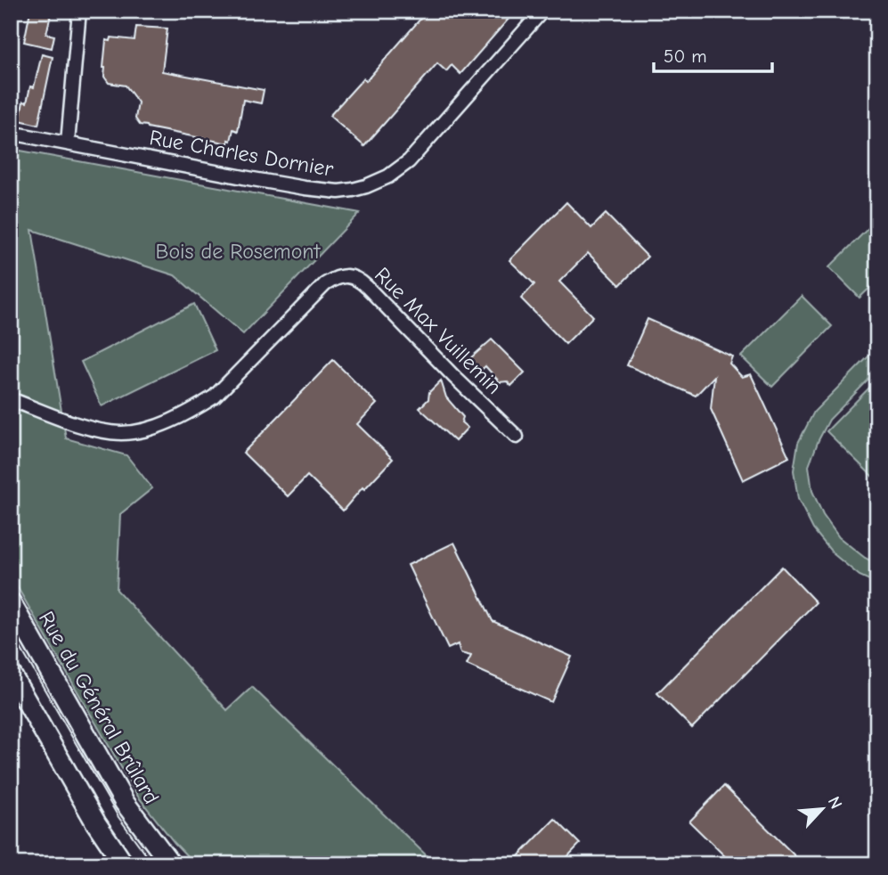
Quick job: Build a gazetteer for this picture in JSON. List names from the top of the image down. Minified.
{"streets":{"main road":["Rue du Général Brûlard"],"street":["Rue Charles Dornier","Rue Max Vuillemin"]},"parks":["Bois de Rosemont"],"scale_bar":"50 m","north":"top right"}
